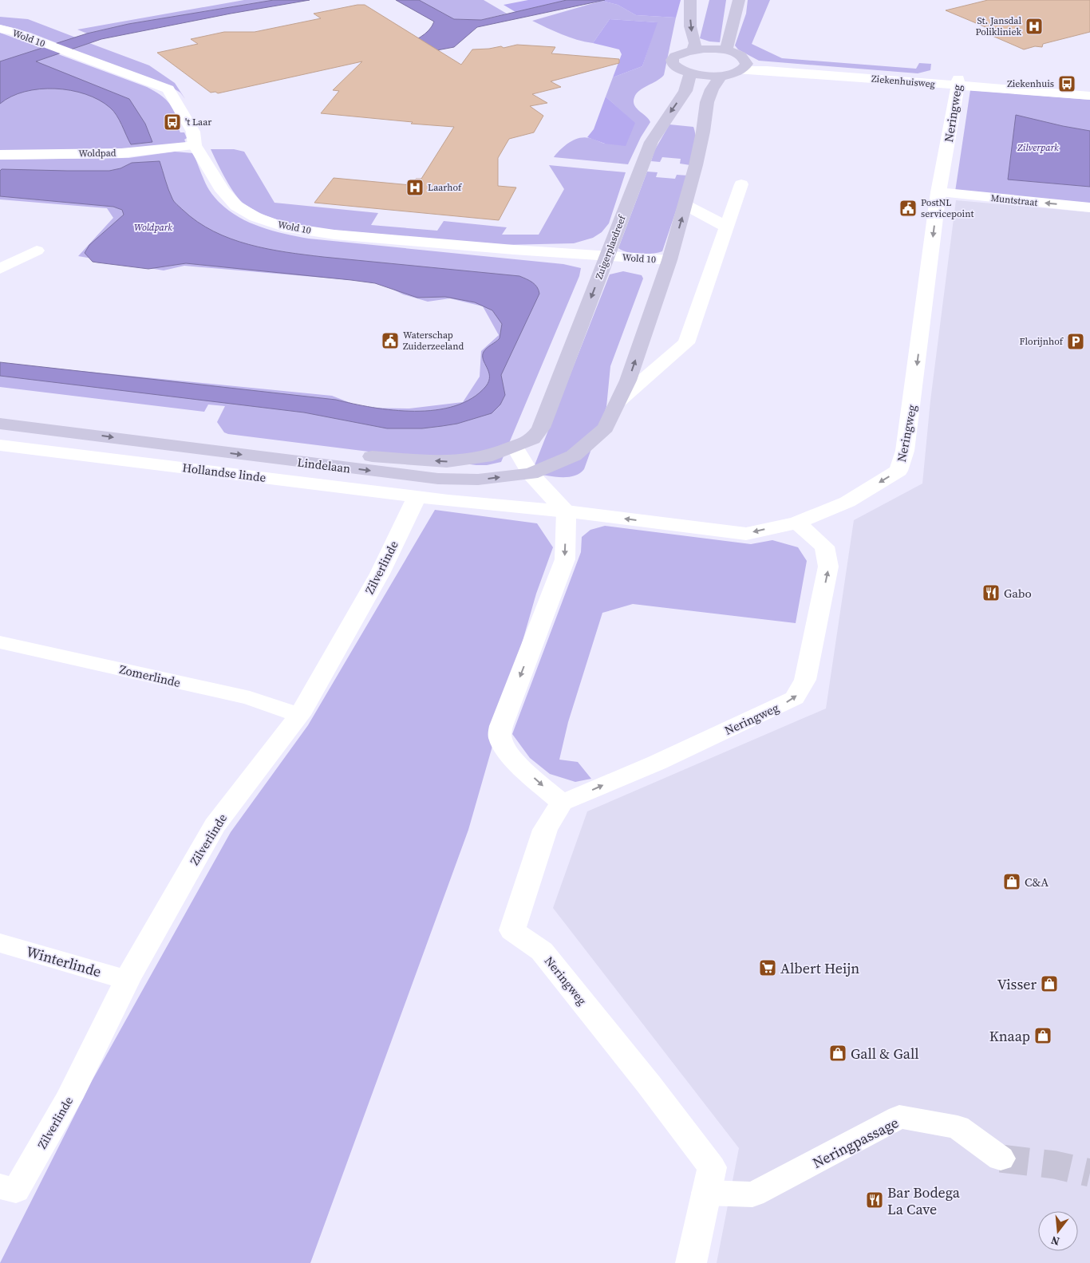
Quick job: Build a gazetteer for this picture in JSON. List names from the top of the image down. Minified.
{"streets":{"main road":["Zuigerplasdreef","Lindelaan"],"street":["Wold 10","Ziekenhuisweg","Neringweg","Woldpad","Muntstraat","Hollandse linde","Zilverlinde","Zomerlinde","Winterlinde","Neringpassage"]},"crossings":[["Wold 10","Woldpad"],["Wold 10","Zuigerplasdreef"],["Ziekenhuisweg","Neringweg"],["Neringweg","Muntstraat"],["Neringweg","Hollandse linde"],["Neringweg","Neringpassage"],["Zuigerplasdreef","Lindelaan"],["Hollandse linde","Zilverlinde"],["Zilverlinde","Zomerlinde"],["Zilverlinde","Winterlinde"]],"one_way":["Muntstraat"],"parks":["Zilverpark","Woldpark"],"places":{"hospital":["St. Jansdal Polikliniek","Laarhof"],"bus stop":["Ziekenhuis","'t Laar"],"public building":["PostNL servicepoint","Waterschap Zuiderzeeland"],"parking":["Florijnhof"],"restaurant":["Gabo","Bar Bodega La Cave"],"shop":["C&A","Visser","Knaap","Gall & Gall"],"supermarket":["Albert Heijn"]},"north":"bottom"}
